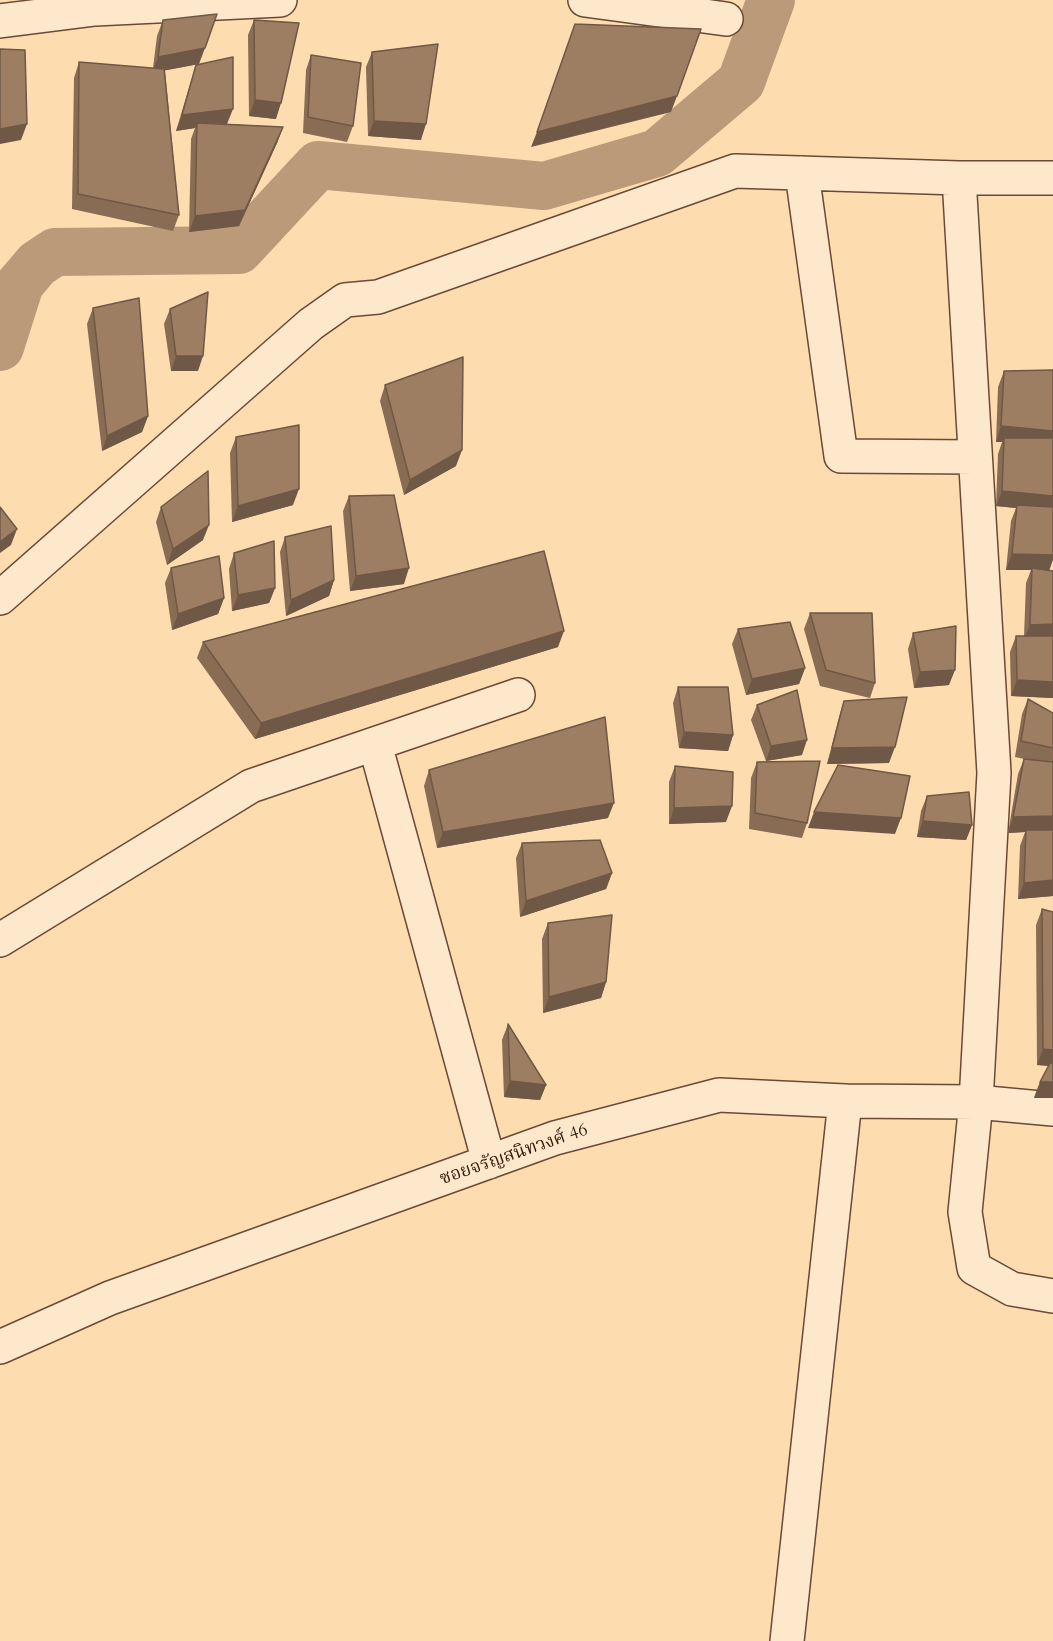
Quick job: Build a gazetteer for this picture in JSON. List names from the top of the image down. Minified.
{"streets":{"street":["ซอยจรัญสนิทวงศ์ 46"]}}
